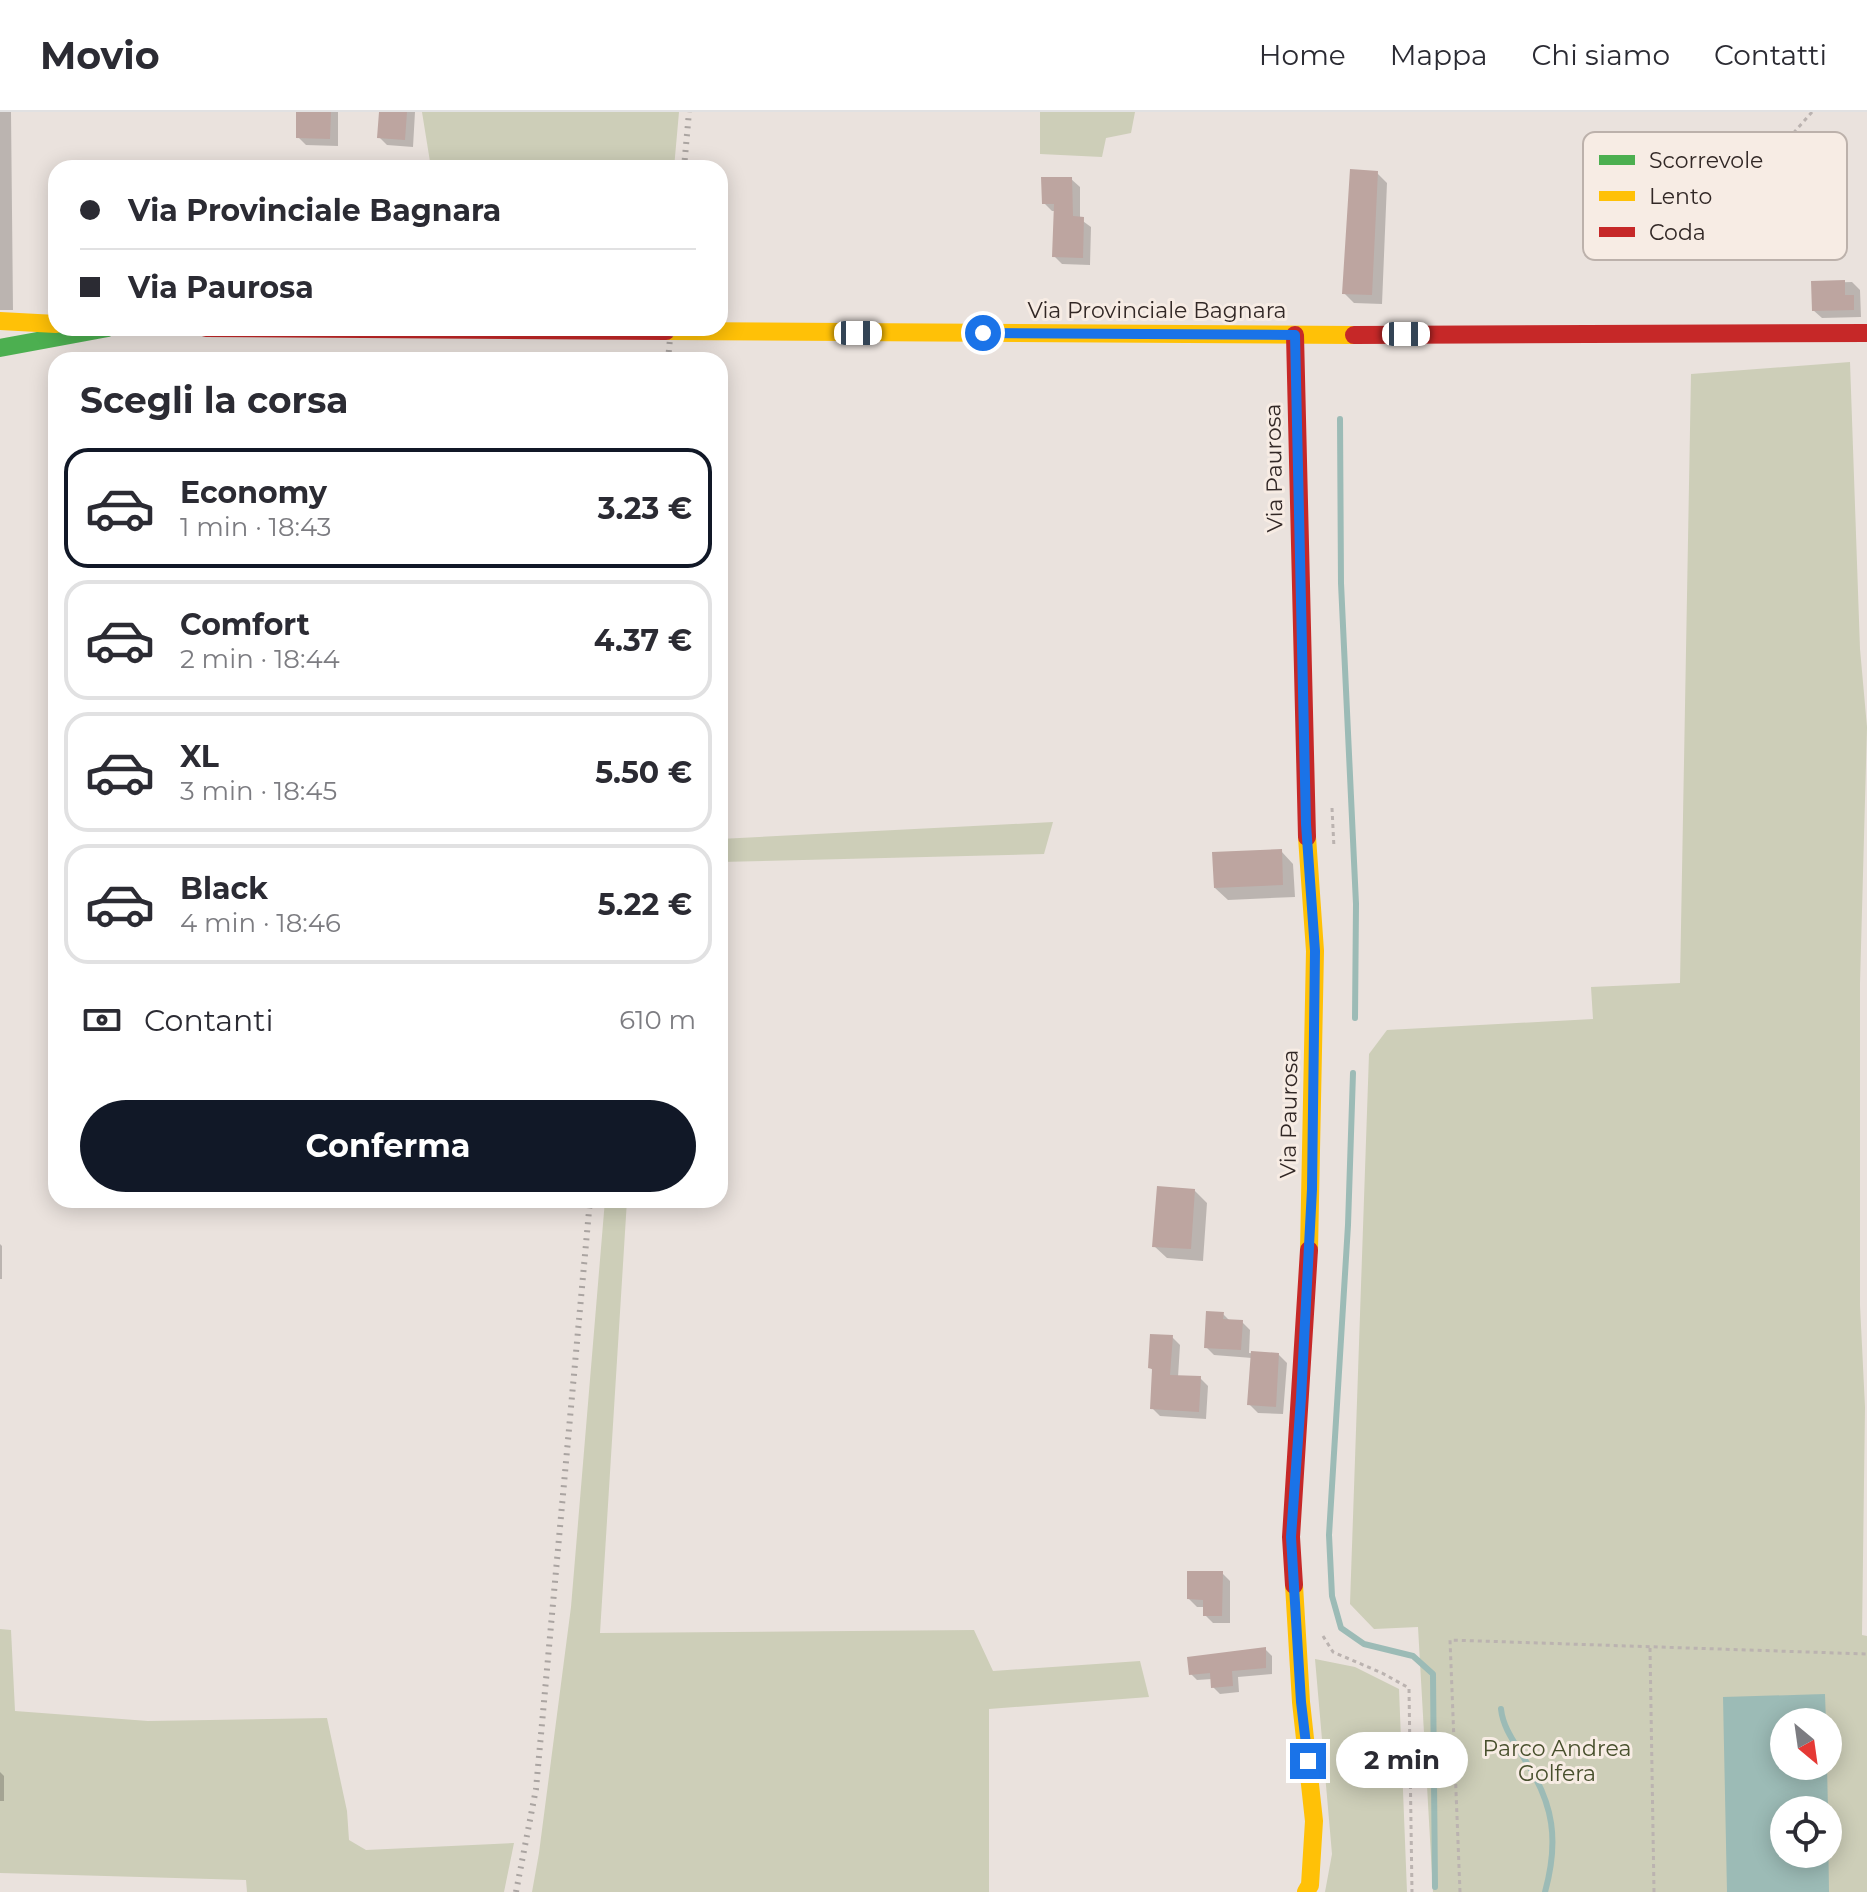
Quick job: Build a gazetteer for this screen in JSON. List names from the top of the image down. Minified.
{"streets":{"main road":["Via Provinciale Bagnara","Via Paurosa"]},"crossings":[["Via Provinciale Bagnara","Via Paurosa"]],"parks":["Parco Andrea Golfera"],"legend":["Scorrevole","Lento","Coda"],"north":"bottom right","page":{"header":"Movio","nav":["Home","Mappa","Chi siamo","Contatti"],"banner":["Via Provinciale Bagnara","Via Paurosa"],"heading":"Scegli la corsa","list":[{"name":"Economy","note":"1 min · 18:43","value":"3.23 €"},{"name":"Comfort","note":"2 min · 18:44","value":"4.37 €"},{"name":"XL","note":"3 min · 18:45","value":"5.50 €"},{"name":"Black","note":"4 min · 18:46","value":"5.22 €"}],"pay":["Contanti","610 m"],"buttons":"Conferma","bubble":"2 min"}}
